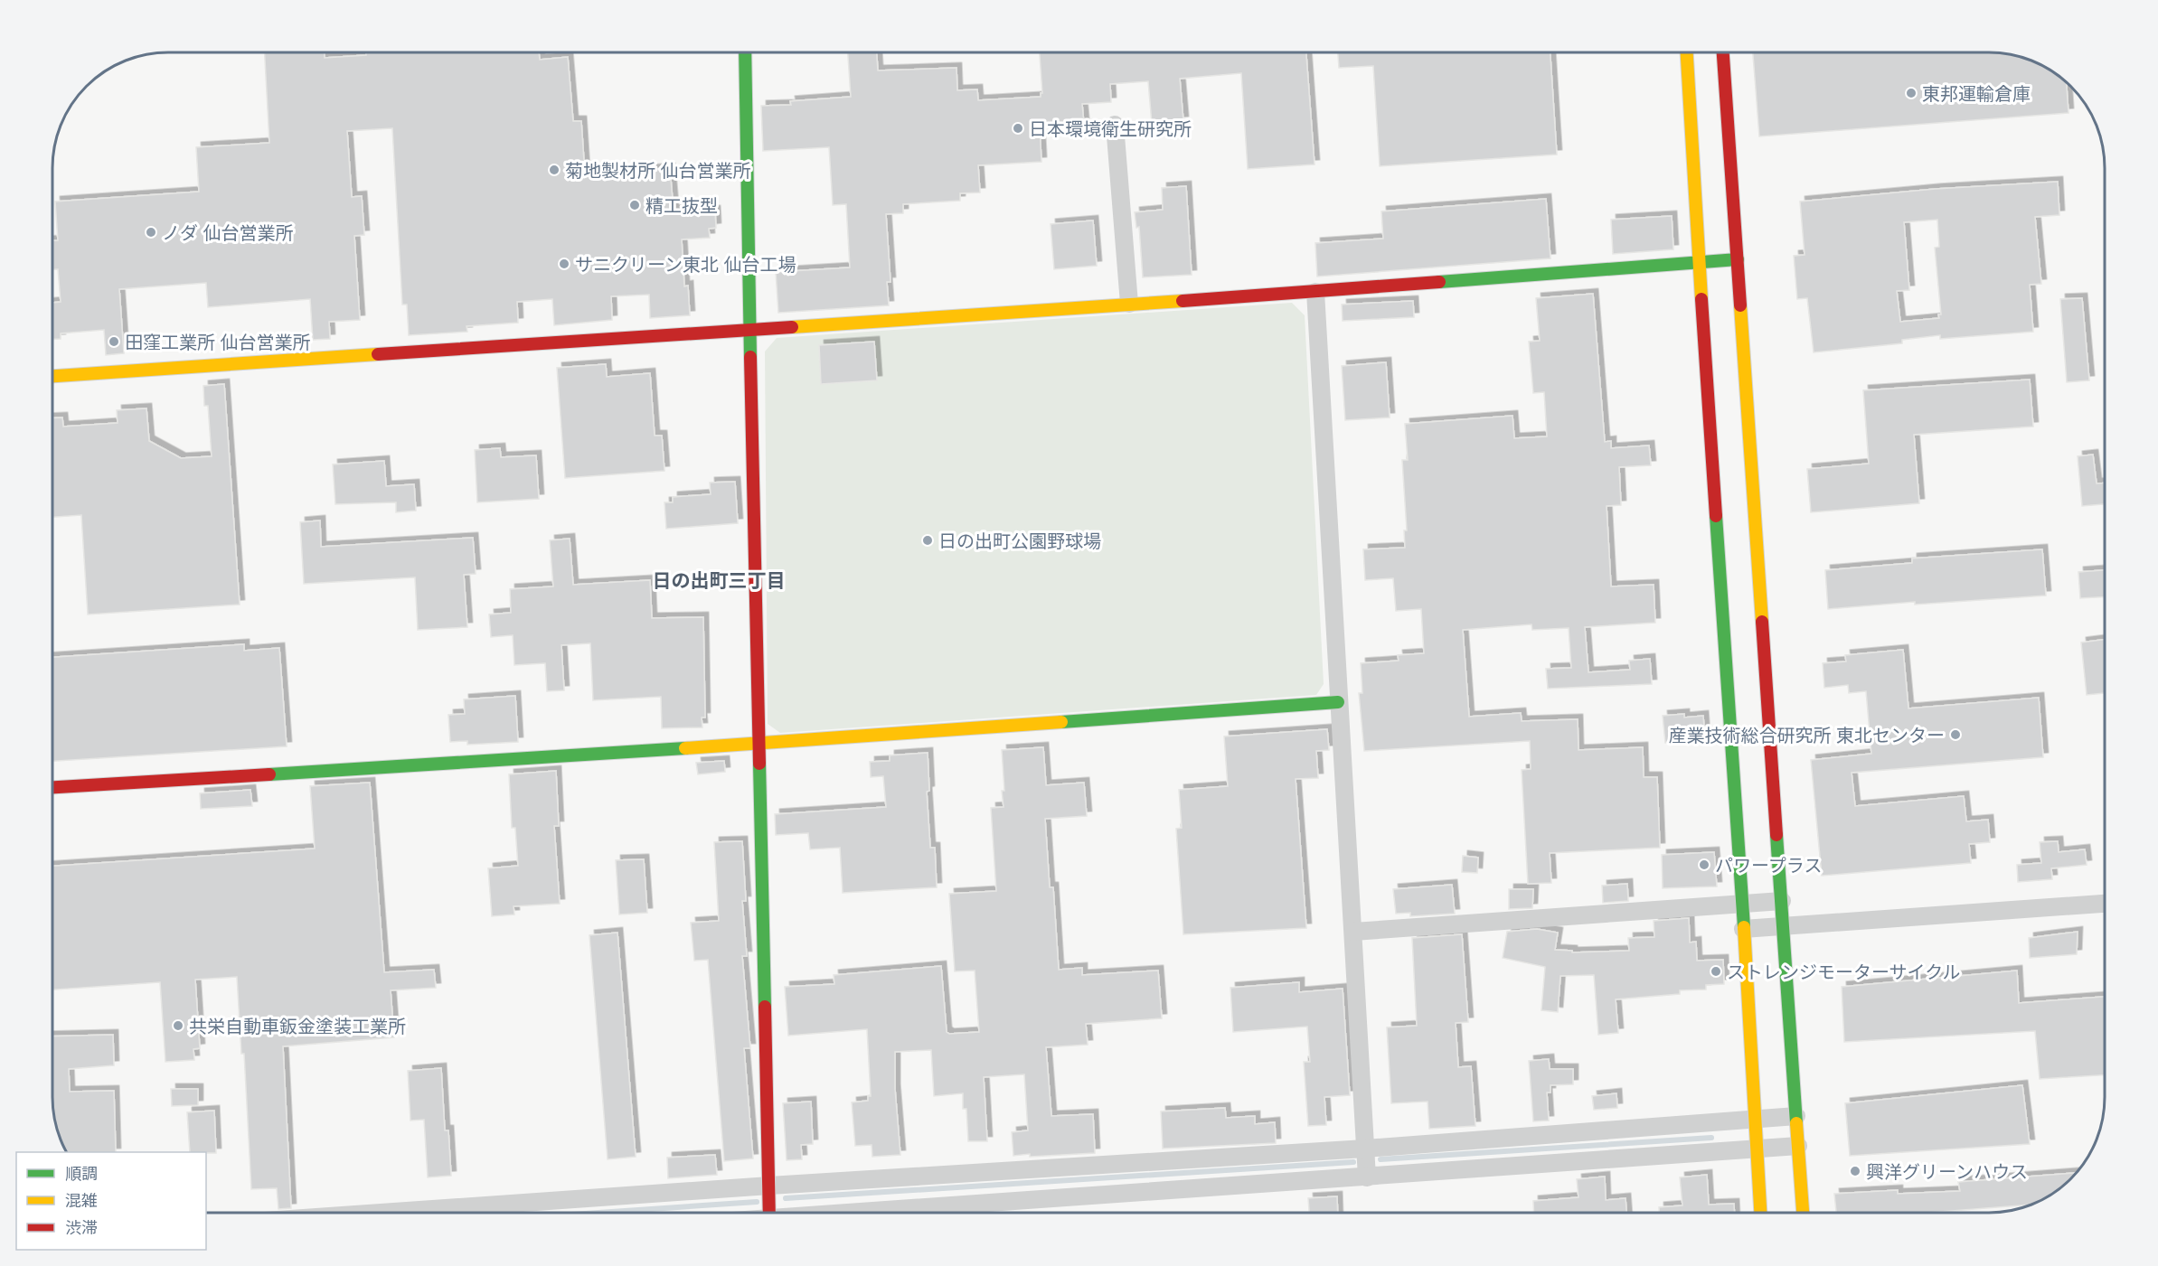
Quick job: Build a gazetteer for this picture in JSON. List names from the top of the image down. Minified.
{"districts":["日の出町三丁目"],"places":["東邦運輸倉庫","日本環境衛生研究所","菊地製材所 仙台営業所","精工抜型","ノダ 仙台営業所","サニクリーン東北 仙台工場","田窪工業所 仙台営業所","日の出町公園野球場","産業技術総合研究所 東北センター","パワープラス","ストレンジモーターサイクル","共栄自動車鈑金塗装工業所","興洋グリーンハウス"],"legend":["順調","混雑","渋滞"]}
